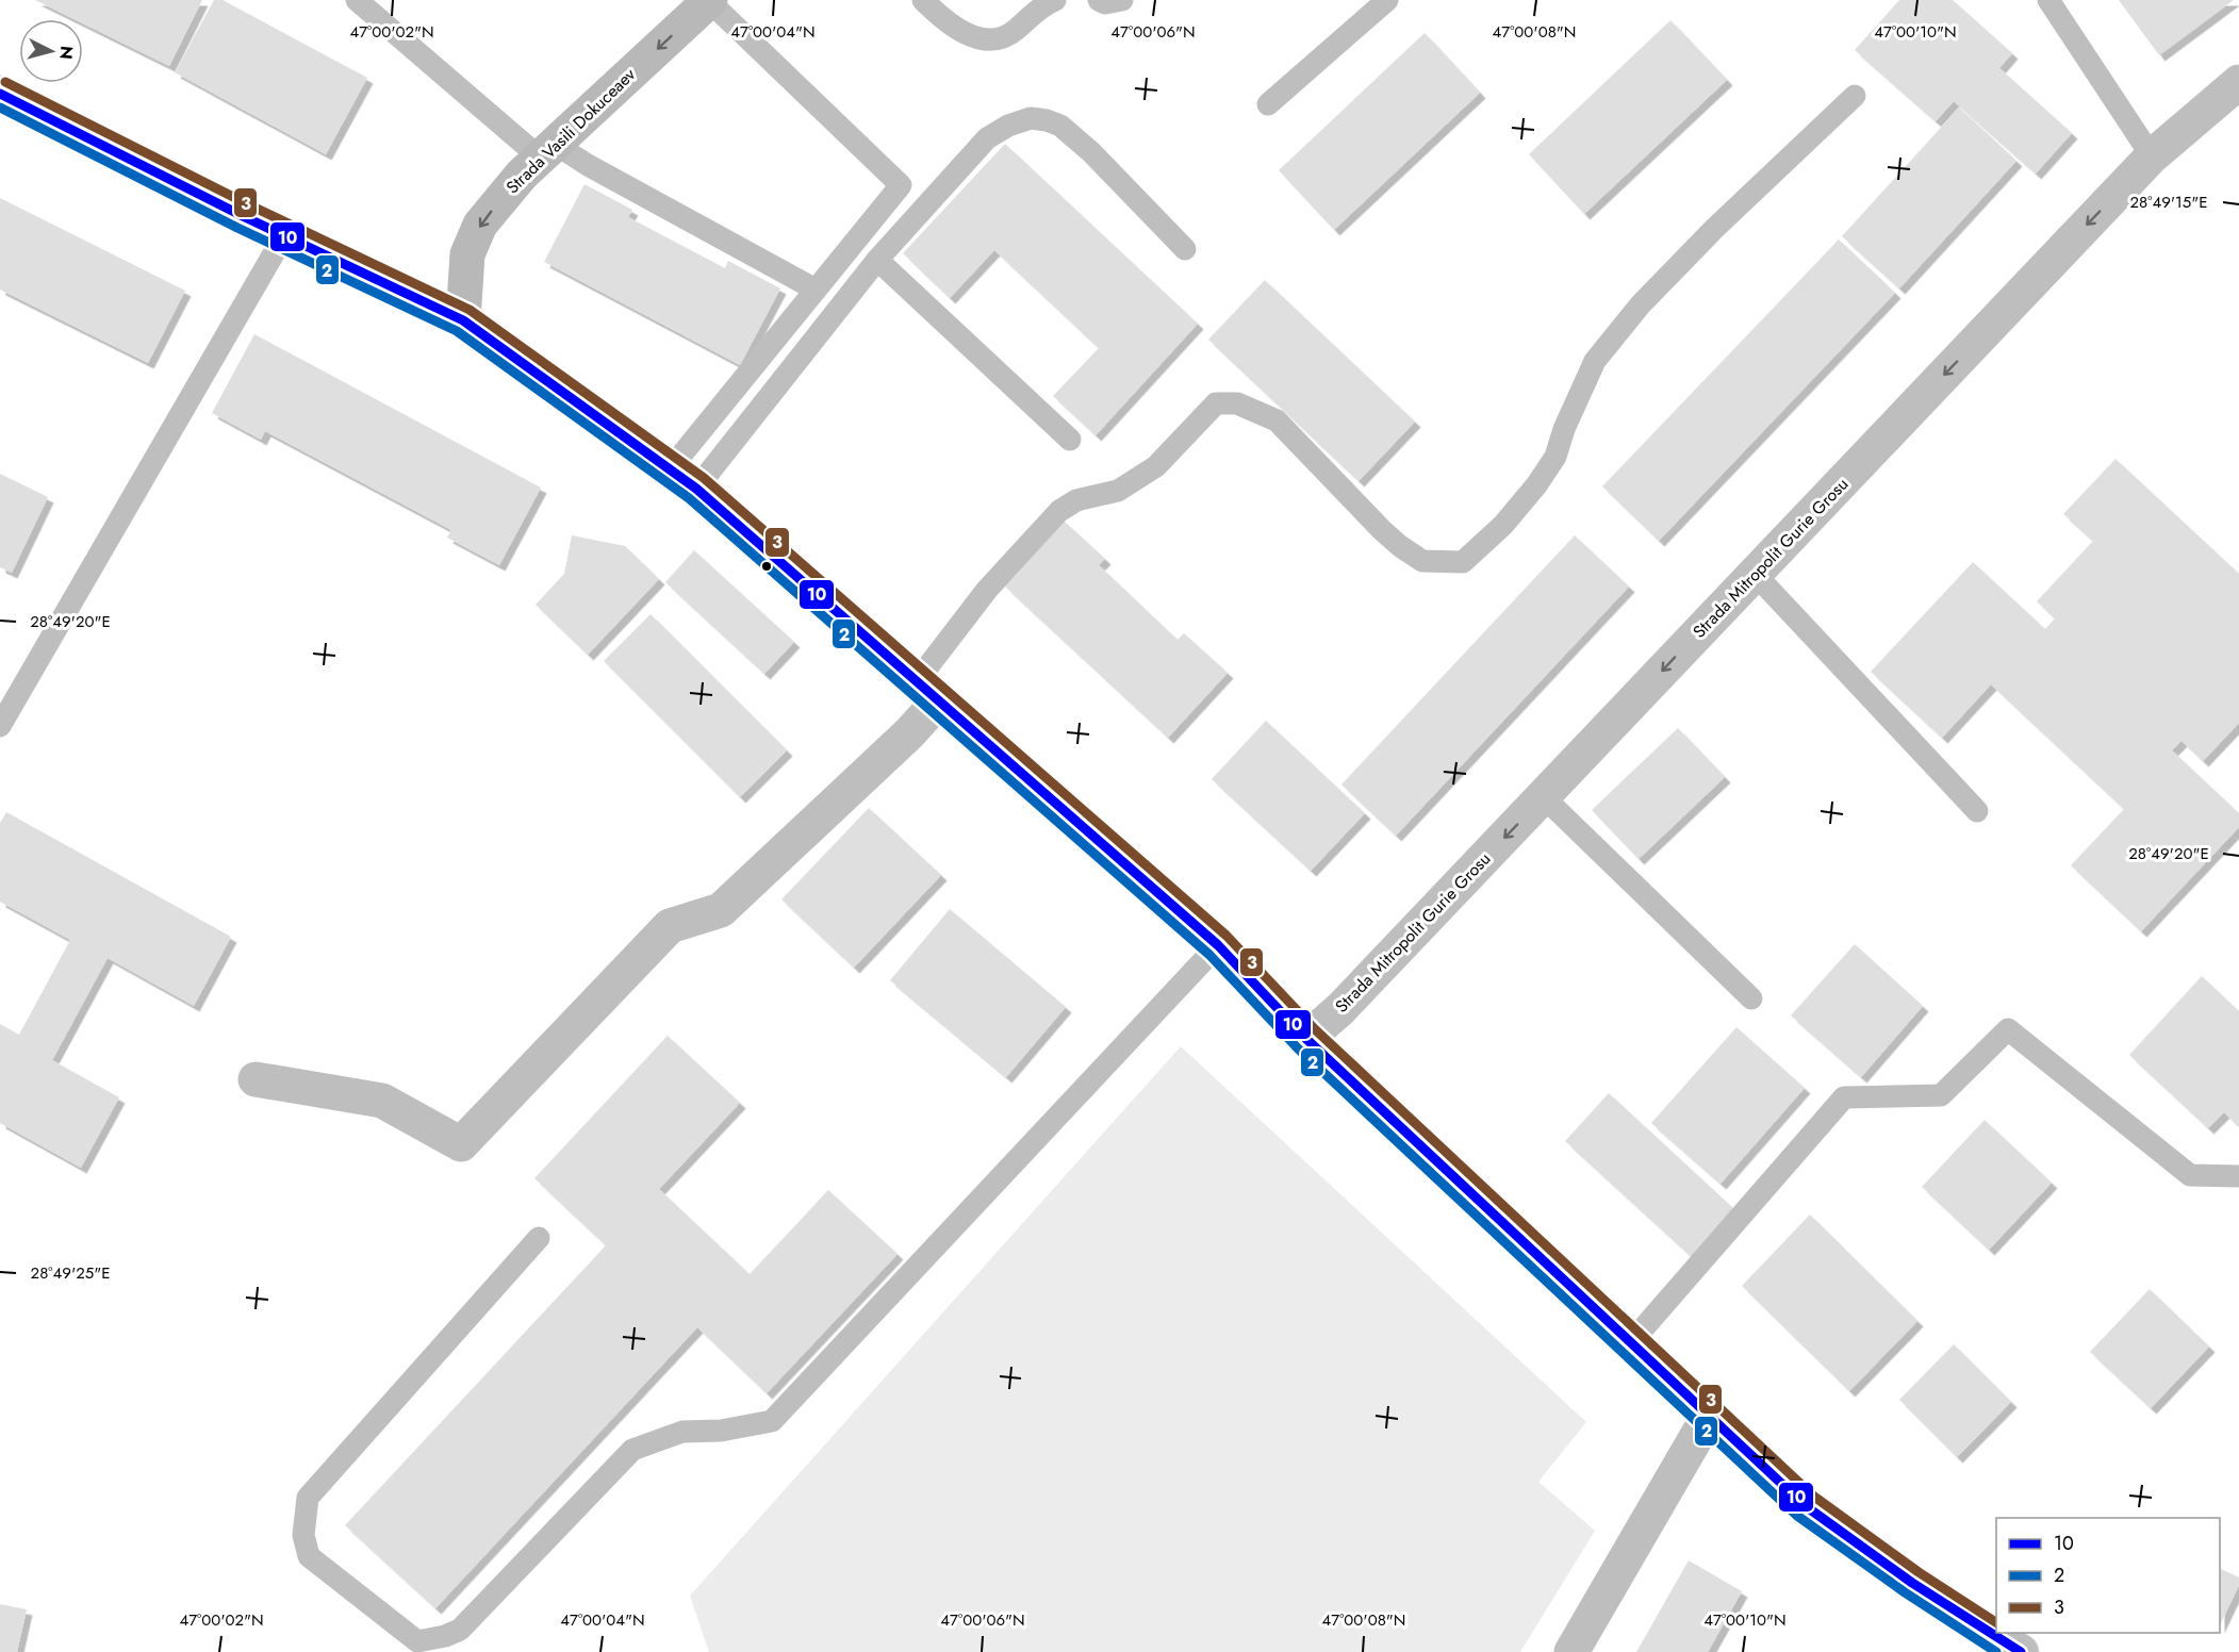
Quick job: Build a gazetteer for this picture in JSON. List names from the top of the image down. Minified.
{"streets":{"main road":["Strada Vasili Dokuceaev","Strada Mitropolit Gurie Grosu"]},"one_way":["Strada Vasili Dokuceaev","Strada Mitropolit Gurie Grosu"],"lines":["transit line 3","transit line 10","transit line 2"],"legend":["10","2","3"],"north":"right","coordinates":["47°00'02\"N","47°00'04\"N","47°00'06\"N","47°00'08\"N","47°00'10\"N","28°49'15\"E","28°49'20\"E","28°49'25\"E"]}
